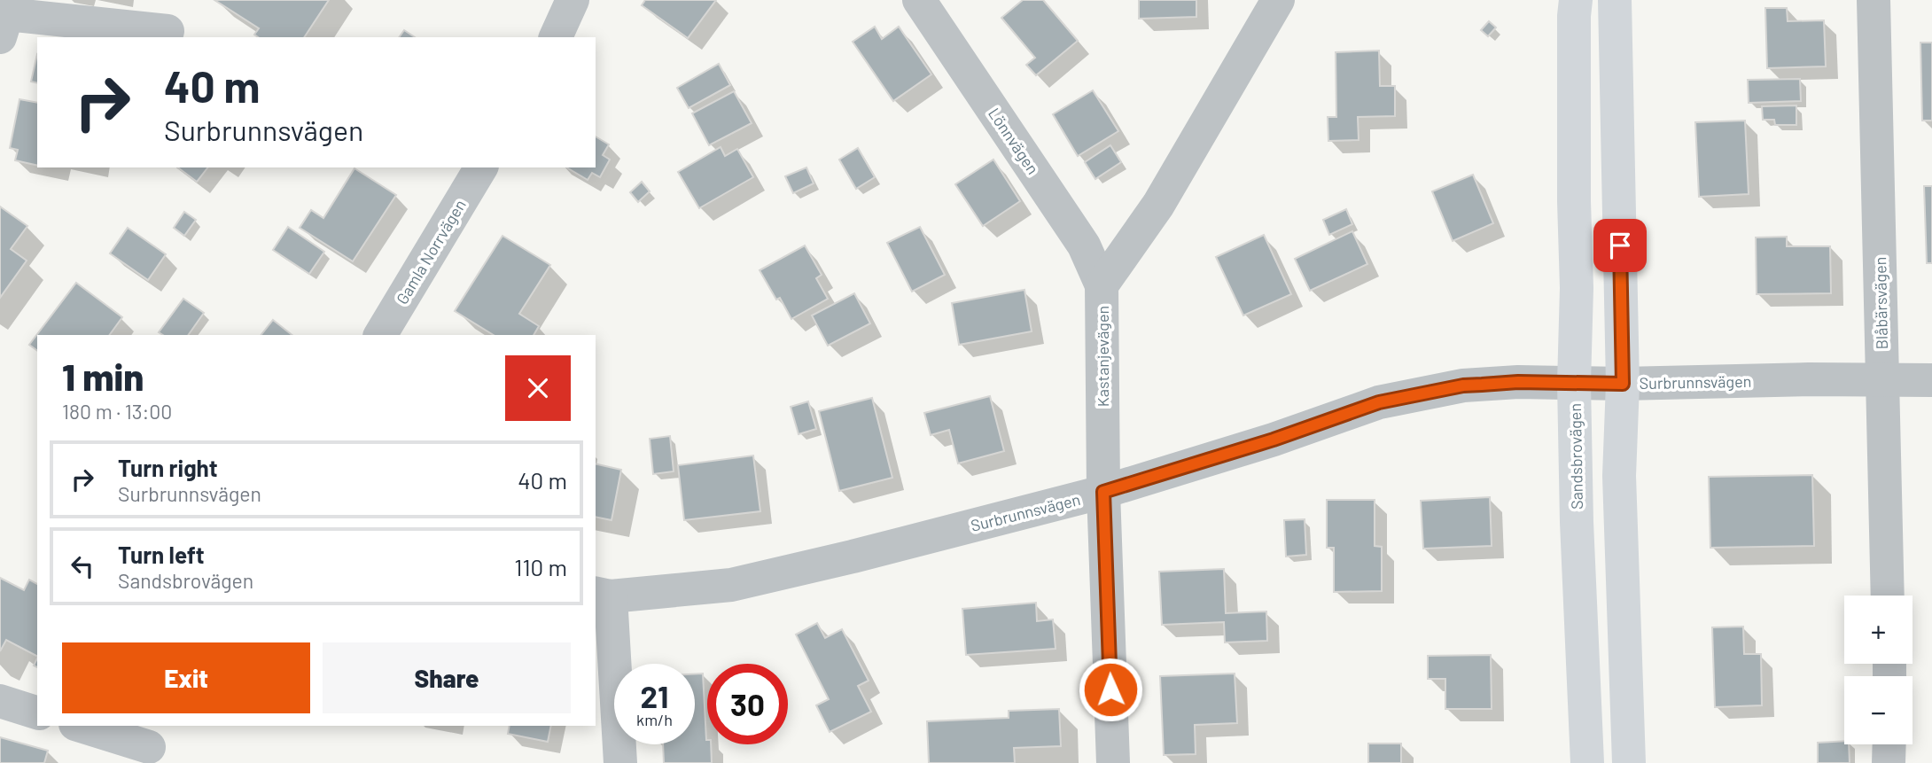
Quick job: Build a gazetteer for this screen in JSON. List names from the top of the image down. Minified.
{"streets":{"main road":["Sandsbrovägen"],"street":["Lönnvägen","Gamla Norrvägen","Blåbärsvägen","Kastanjevägen","Surbrunnsvägen"]},"crossings":[["Lönnvägen","Kastanjevägen"],["Blåbärsvägen","Surbrunnsvägen"],["Kastanjevägen","Surbrunnsvägen"],["Surbrunnsvägen","Sandsbrovägen"]],"page":{"turn":["40 m","Surbrunnsvägen"],"heading":["1 min","180 m · 13:00"],"list":[{"name":"Turn right","note":"Surbrunnsvägen","value":"40 m"},{"name":"Turn left","note":"Sandsbrovägen","value":"110 m"}],"map_buttons":["+","−"],"buttons":["Exit","Share"],"speed":"21 km/h","limit":"30"}}
